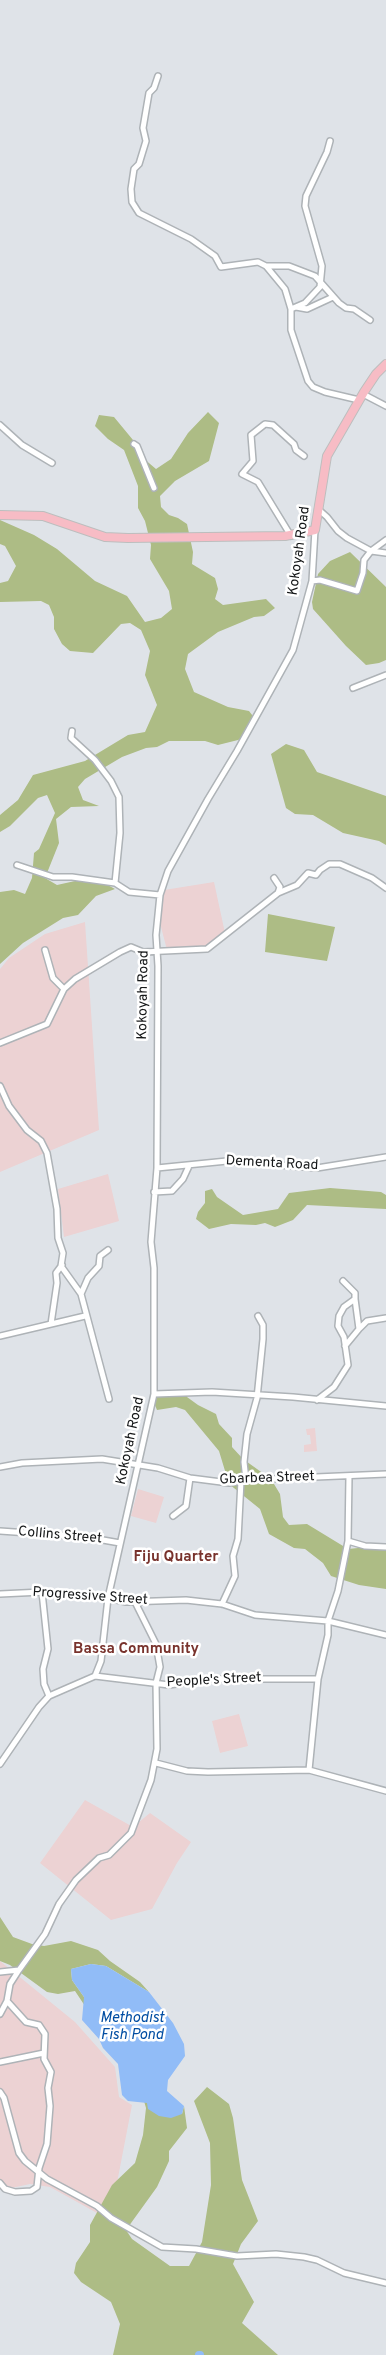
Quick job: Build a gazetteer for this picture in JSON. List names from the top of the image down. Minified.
{"streets":{"main road":["Kokoyah Road"],"street":["Dementa Road","Gbarbea Street","Collins Street","Progressive Street","People's Street"]},"crossings":[["Kokoyah Road","Dementa Road"],["Kokoyah Road","Gbarbea Street"],["Kokoyah Road","Collins Street"],["Kokoyah Road","Progressive Street"],["Kokoyah Road","People's Street"]],"districts":["Fiju Quarter","Bassa Community"],"water":["Methodist Fish Pond"]}
